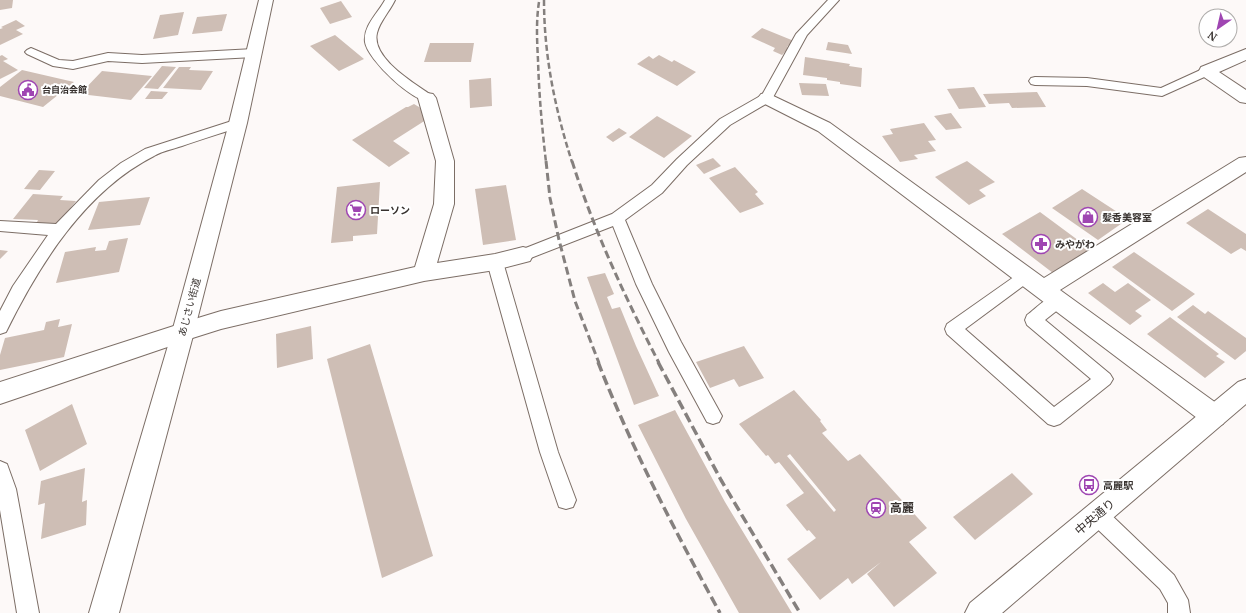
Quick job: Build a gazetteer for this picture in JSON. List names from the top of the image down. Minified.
{"streets":{"main road":["あじさい街道","中央通り"]},"places":{"public building":["台自治会館"],"supermarket":["ローソン"],"shop":["髪香美容室"],"pharmacy":["みやがわ"],"bus stop":["高麗駅"],"station":["高麗"]},"north":"bottom left"}
